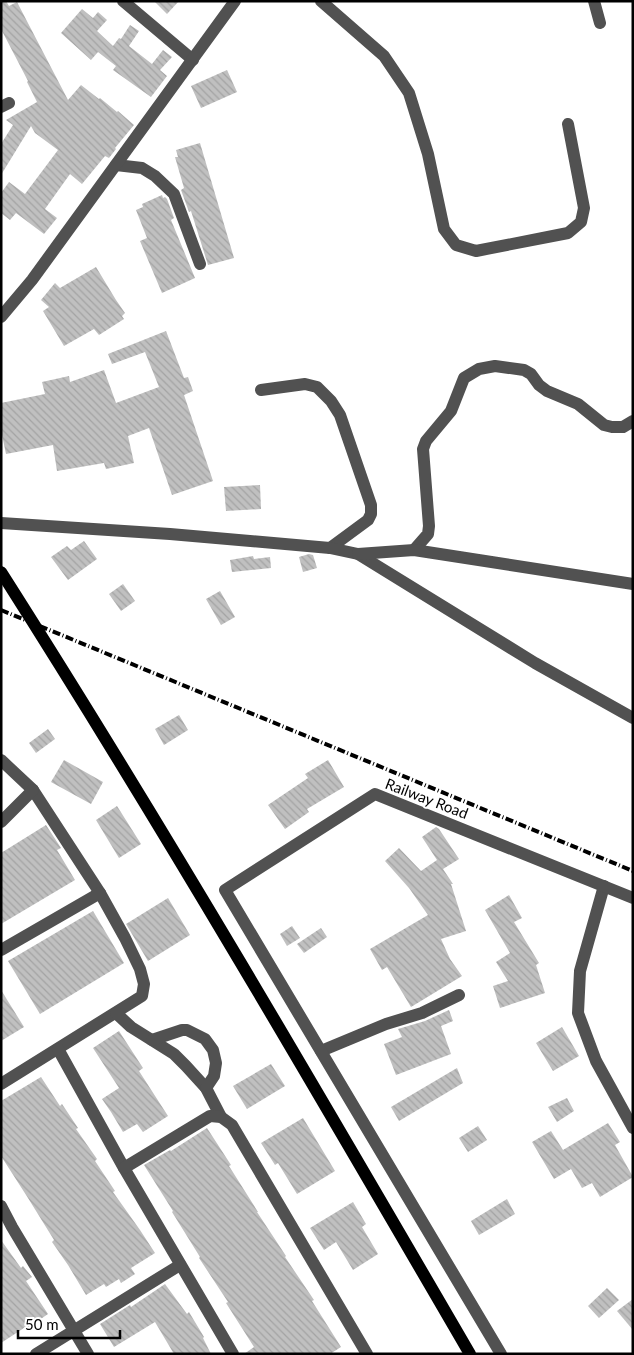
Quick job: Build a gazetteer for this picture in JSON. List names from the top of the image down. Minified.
{"streets":{"street":["Railway Road"]},"scale_bar":"50 m"}
